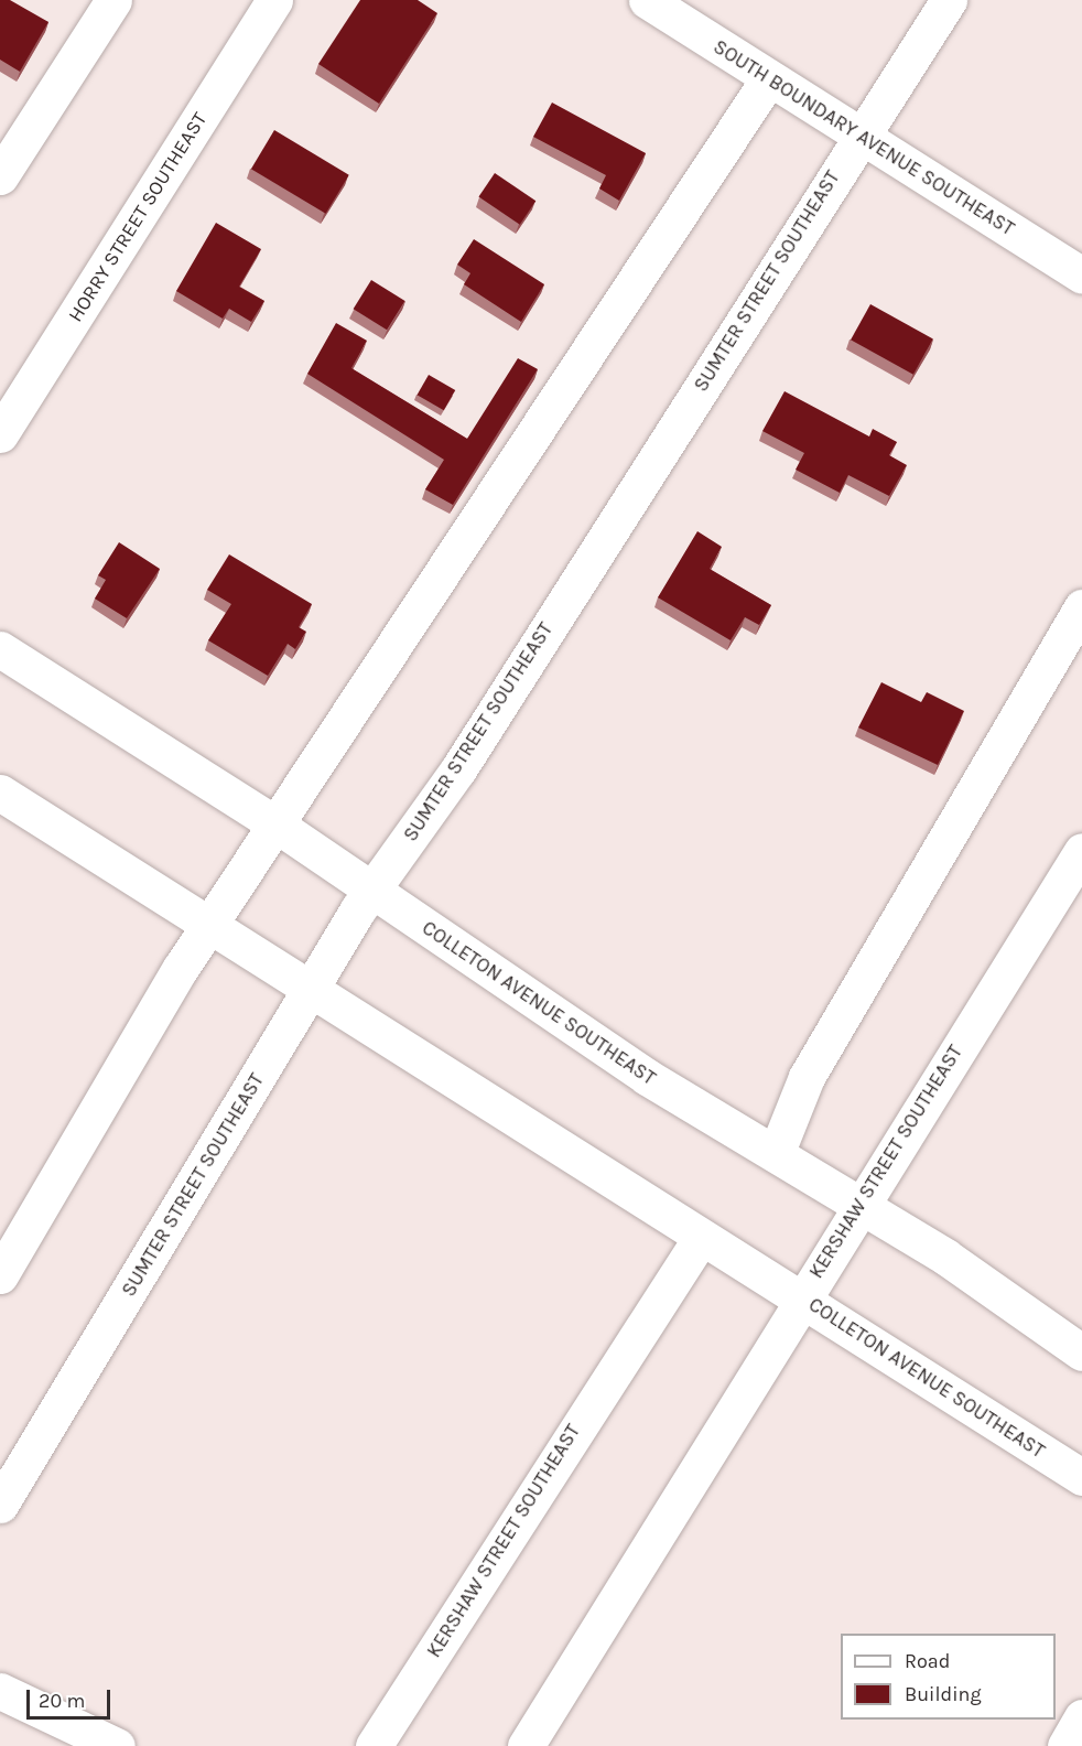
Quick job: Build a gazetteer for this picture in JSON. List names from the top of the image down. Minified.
{"streets":{"street":["SOUTH BOUNDARY AVENUE SOUTHEAST","HORRY STREET SOUTHEAST","SUMTER STREET SOUTHEAST","COLLETON AVENUE SOUTHEAST","KERSHAW STREET SOUTHEAST"]},"crossings":[["SOUTH BOUNDARY AVENUE SOUTHEAST","SUMTER STREET SOUTHEAST"],["SUMTER STREET SOUTHEAST","COLLETON AVENUE SOUTHEAST"],["COLLETON AVENUE SOUTHEAST","KERSHAW STREET SOUTHEAST"]],"legend":["Road","Building"],"scale_bar":"20 m"}
